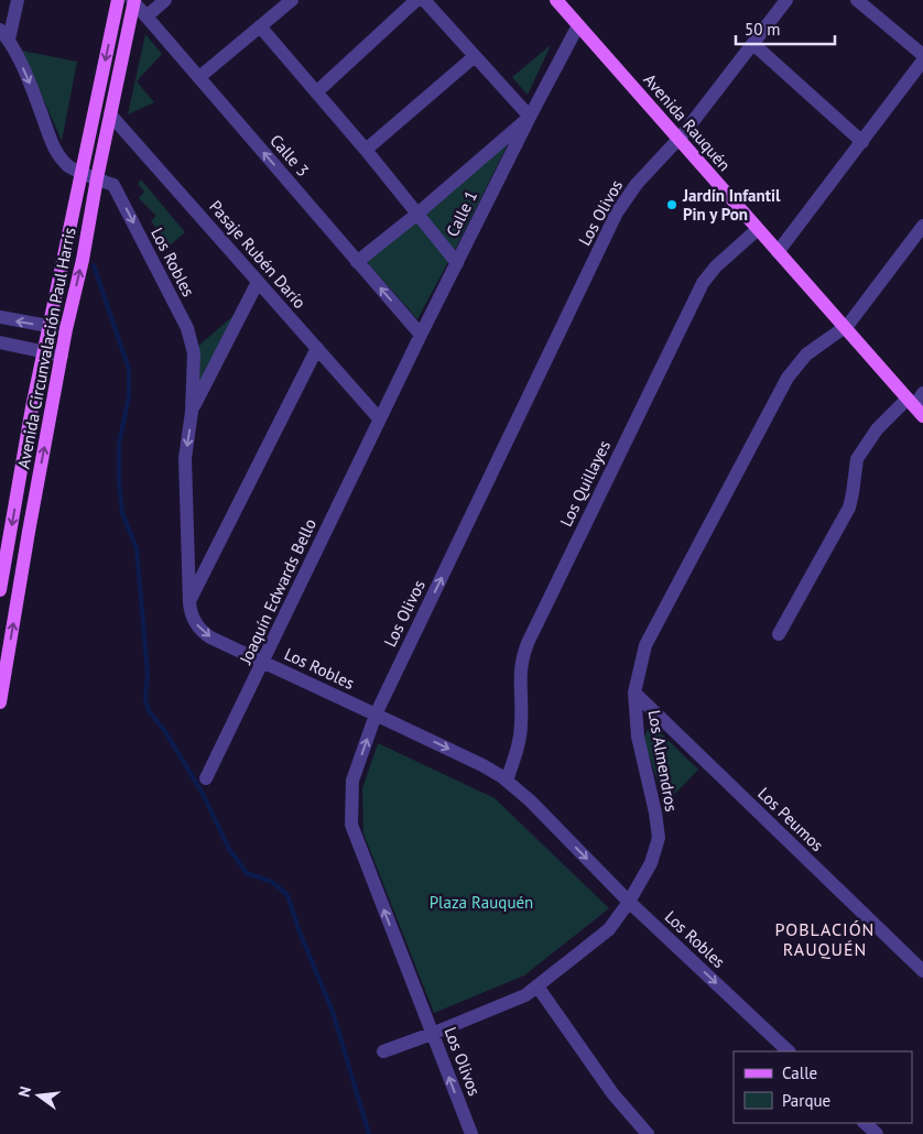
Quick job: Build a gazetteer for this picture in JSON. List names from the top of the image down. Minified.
{"streets":{"main road":["Avenida Rauquén","Avenida Circunvalación Paul Harris"],"street":["Calle 3","Los Olivos","Calle 1","Pasaje Rubén Darío","Los Robles","Los Quillayes","Joaquín Edwards Bello","Los Almendros","Los Peumos"]},"crossings":[["Avenida Rauquén","Los Olivos"],["Avenida Rauquén","Calle 1"],["Avenida Rauquén","Los Quillayes"],["Avenida Rauquén","Los Almendros"],["Calle 3","Calle 1"],["Calle 3","Avenida Circunvalación Paul Harris"],["Los Olivos","Los Robles"],["Los Olivos","Los Almendros"],["Calle 1","Pasaje Rubén Darío"],["Calle 1","Joaquín Edwards Bello"],["Pasaje Rubén Darío","Avenida Circunvalación Paul Harris"],["Pasaje Rubén Darío","Joaquín Edwards Bello"],["Los Robles","Avenida Circunvalación Paul Harris"],["Los Robles","Los Quillayes"],["Los Robles","Joaquín Edwards Bello"],["Los Robles","Los Almendros"],["Los Almendros","Los Peumos"]],"one_way":["Los Olivos","Los Robles"],"districts":["POBLACIÓN RAUQUÉN"],"parks":["Plaza Rauquén"],"places":["Jardín Infantil Pin y Pon"],"legend":["Calle","Parque"],"scale_bar":"50 m","north":"left"}
